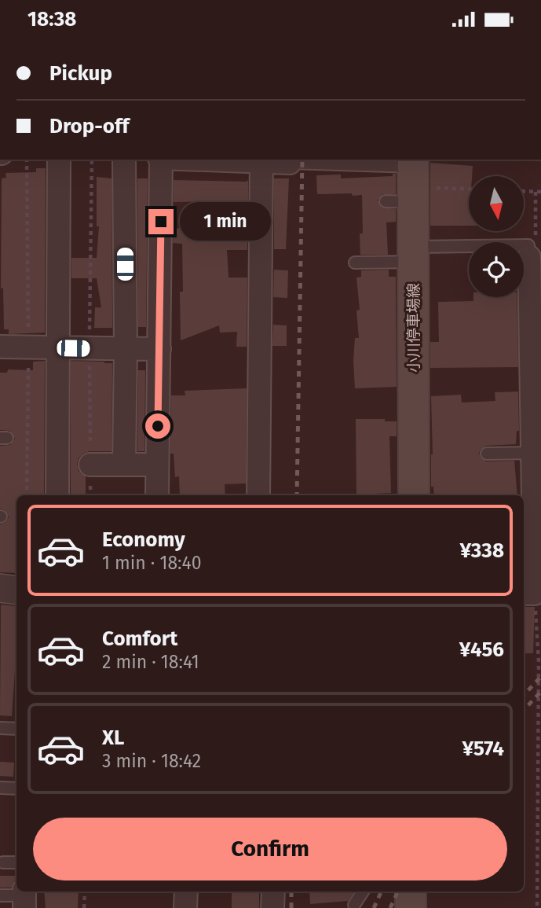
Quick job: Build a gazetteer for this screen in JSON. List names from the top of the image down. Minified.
{"streets":{"main road":["小川停車場線"]},"north":"bottom","page":{"status":"18:38","banner":["Pickup","Drop-off"],"bubble":"1 min","list":[{"name":"Economy","note":"1 min · 18:40","value":"¥338"},{"name":"Comfort","note":"2 min · 18:41","value":"¥456"},{"name":"XL","note":"3 min · 18:42","value":"¥574"}],"buttons":"Confirm"}}
